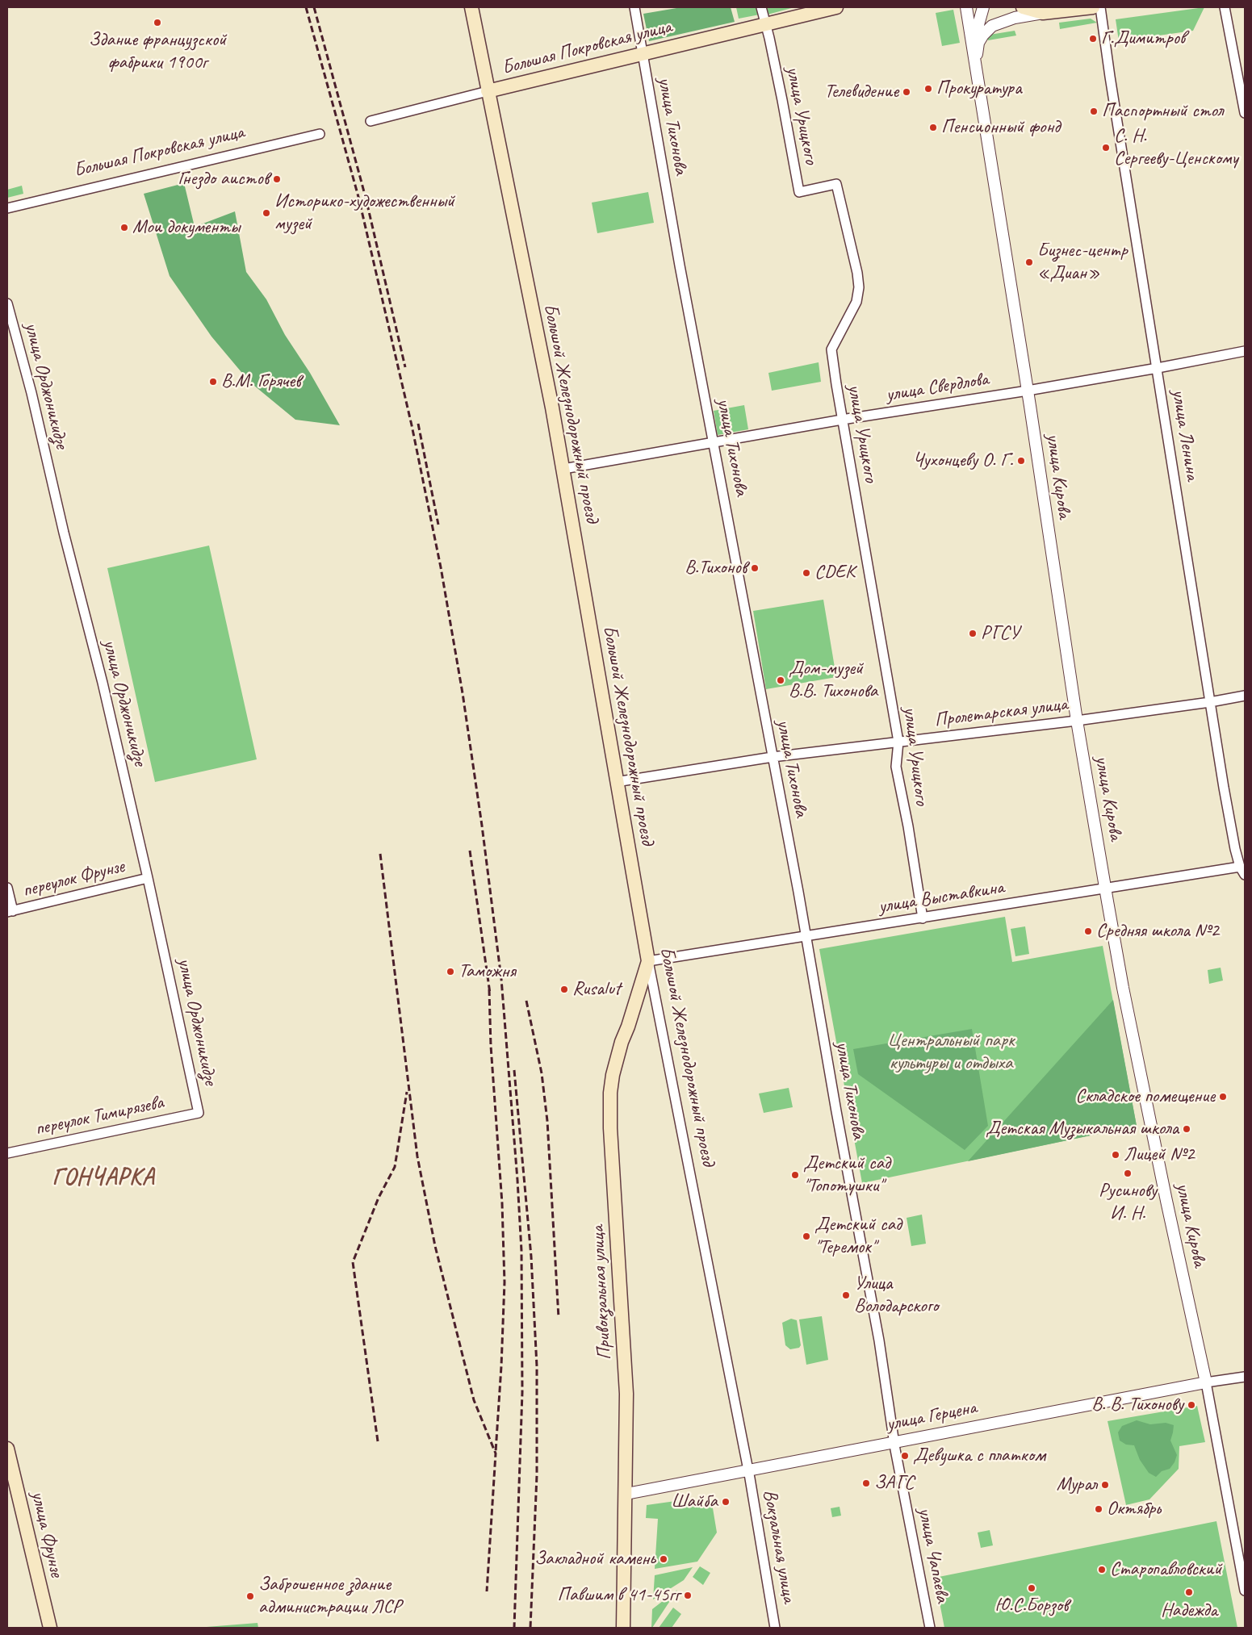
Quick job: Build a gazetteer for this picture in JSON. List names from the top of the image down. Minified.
{"streets":{"main road":["Большая Покровская улица","Большой Железнодорожный проезд","Привокзальная улица","улица Фрунзе"],"street":["улица Урицкого","улица Тихонова","улица Орджоникидзе","улица Свердлова","улица Ленина","улица Кирова","Пролетарская улица","переулок Фрунзе","улица Выставкина","переулок Тимирязева","улица Герцена","Вокзальная улица","улица Чапаева"]},"crossings":[["Большая Покровская улица","улица Урицкого"],["Большая Покровская улица","улица Тихонова"],["Большая Покровская улица","Большой Железнодорожный проезд"],["улица Урицкого","улица Свердлова"],["улица Урицкого","Пролетарская улица"],["улица Урицкого","улица Выставкина"],["улица Тихонова","улица Свердлова"],["улица Тихонова","Пролетарская улица"],["улица Тихонова","улица Выставкина"],["улица Тихонова","улица Герцена"],["улица Тихонова","улица Чапаева"],["улица Орджоникидзе","переулок Фрунзе"],["улица Орджоникидзе","переулок Тимирязева"],["улица Свердлова","Большой Железнодорожный проезд"],["улица Свердлова","улица Ленина"],["улица Свердлова","улица Кирова"],["Большой Железнодорожный проезд","Пролетарская улица"],["Большой Железнодорожный проезд","улица Выставкина"],["Большой Железнодорожный проезд","Привокзальная улица"],["Большой Железнодорожный проезд","улица Герцена"],["Большой Железнодорожный проезд","Вокзальная улица"],["улица Ленина","Пролетарская улица"],["улица Ленина","улица Выставкина"],["улица Кирова","Пролетарская улица"],["улица Кирова","улица Выставкина"],["улица Кирова","улица Герцена"],["улица Выставкина","Привокзальная улица"],["Привокзальная улица","улица Герцена"],["улица Герцена","Вокзальная улица"],["улица Герцена","улица Чапаева"]],"districts":["ГОНЧАРКА"],"parks":["Центральный парк культуры и отдыха"],"places":["Здание французской фабрики 1900г","Г.Димитров","Прокуратура","Телевидение","Паспортный стол","Пенсионный фонд","С. Н. Сергееву-Ценскому","Гнездо аистов","Историко-художественный музей","Мои документы","Бизнес-центр «Диан»","В.М. Горячев","Чухонцеву О. Г.","В.Тихонов","CDEK","РГСУ","Дом-музей В.В. Тихонова","Средняя школа №2","Таможня","Rusalut","Складское помещение","Детская Музыкальная школа","Лицей №2","Русинову И. Н.","Детский сад \"Топотушки\"","Детский сад \"Теремок\"","Улица Володарского","В. В. Тихонову","Девушка с платком","ЗАГС","Мурал","Шайба","Октябрь","Закладной камень","Старопавловский","Ю.С.Борзов","Надежда","Павшим в 41-45гг","Заброшенное здание администрации ЛСР"]}
